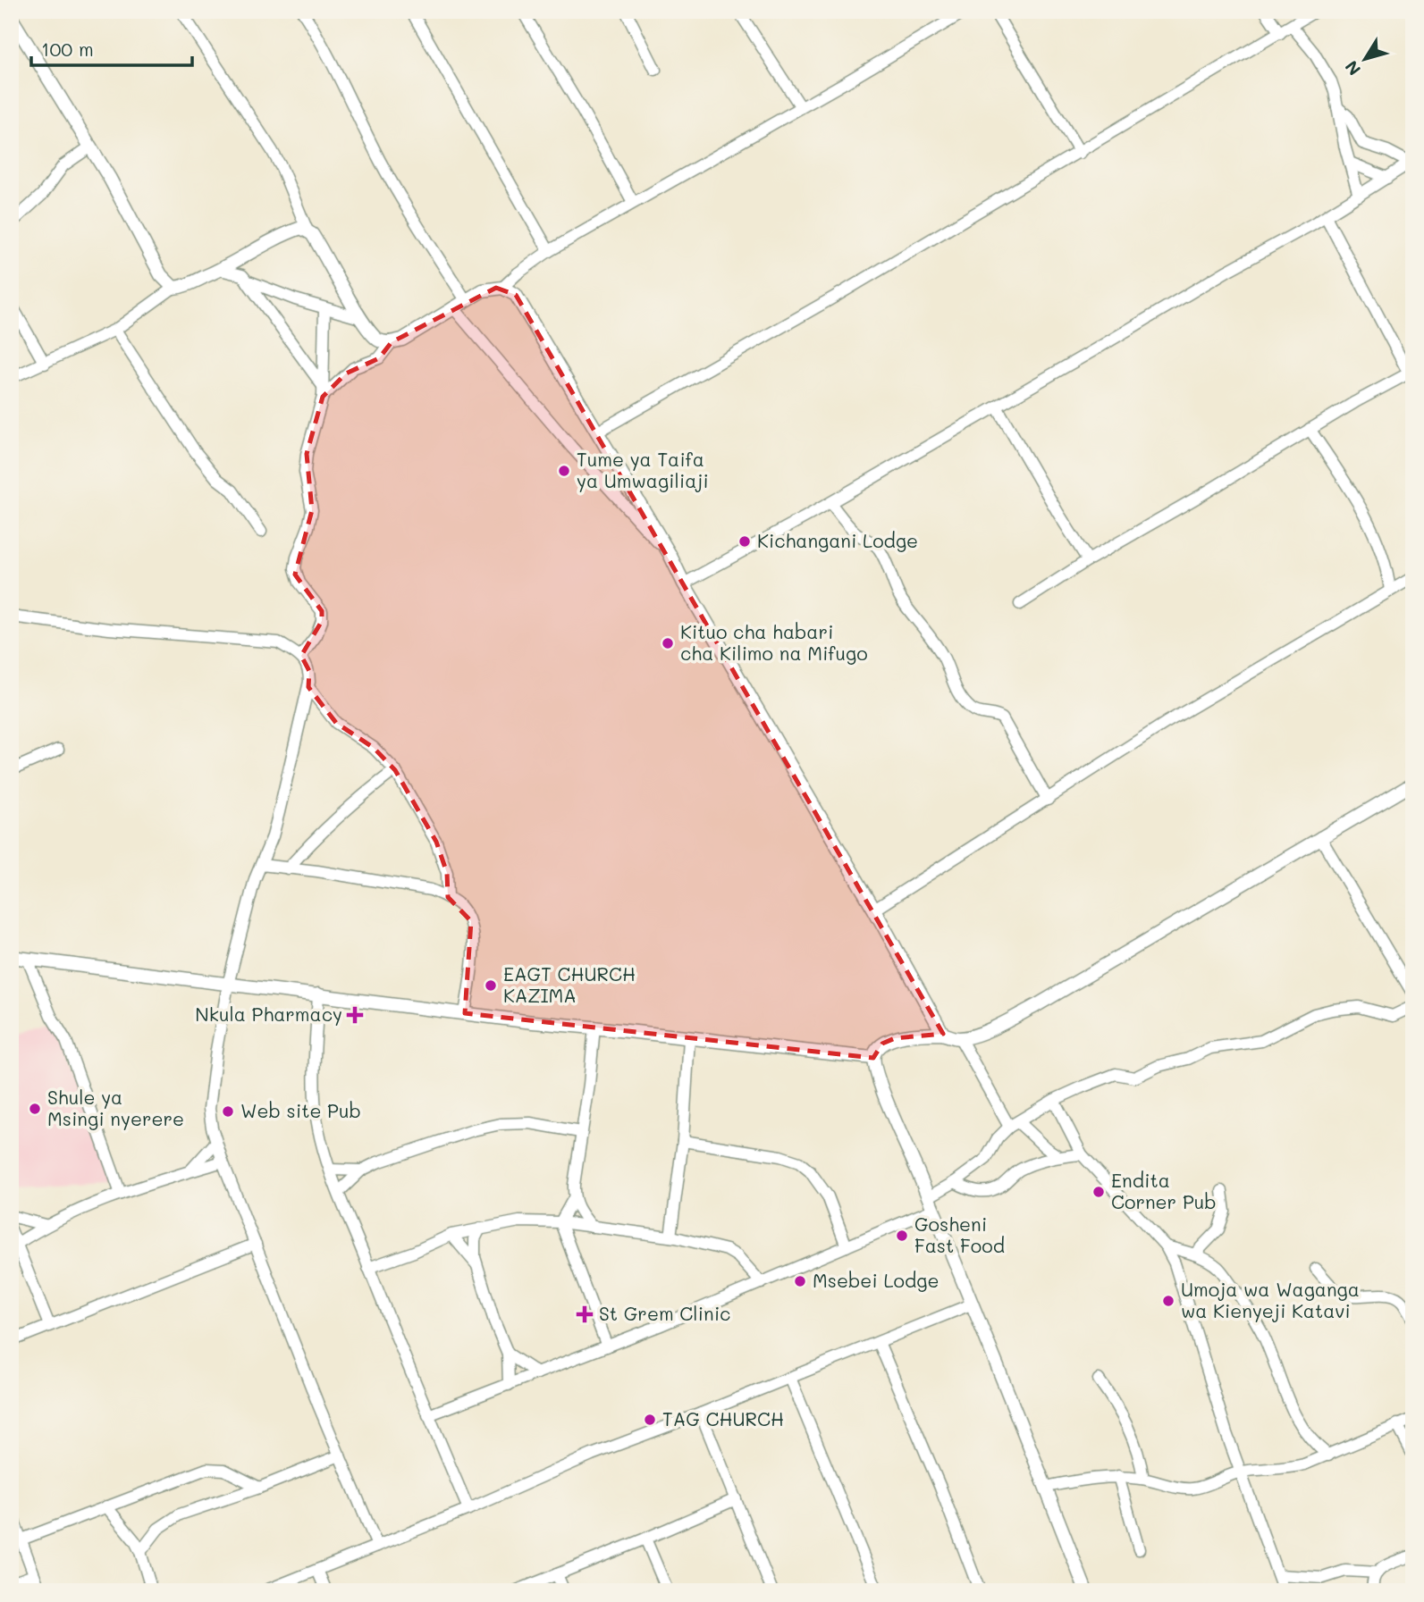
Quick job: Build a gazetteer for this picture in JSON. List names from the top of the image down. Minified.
{"places":{"other":["Tume ya Taifa ya Umwagiliaji","Kichangani Lodge","Kituo cha habari cha Kilimo na Mifugo","EAGT CHURCH KAZIMA","Shule ya Msingi nyerere","Web site Pub","Endita Corner Pub","Gosheni Fast Food","Msebei Lodge","Umoja wa Waganga wa Kienyeji Katavi","TAG CHURCH"],"health":["Nkula Pharmacy","St Grem Clinic"]},"scale_bar":"100 m","north":"bottom left"}
